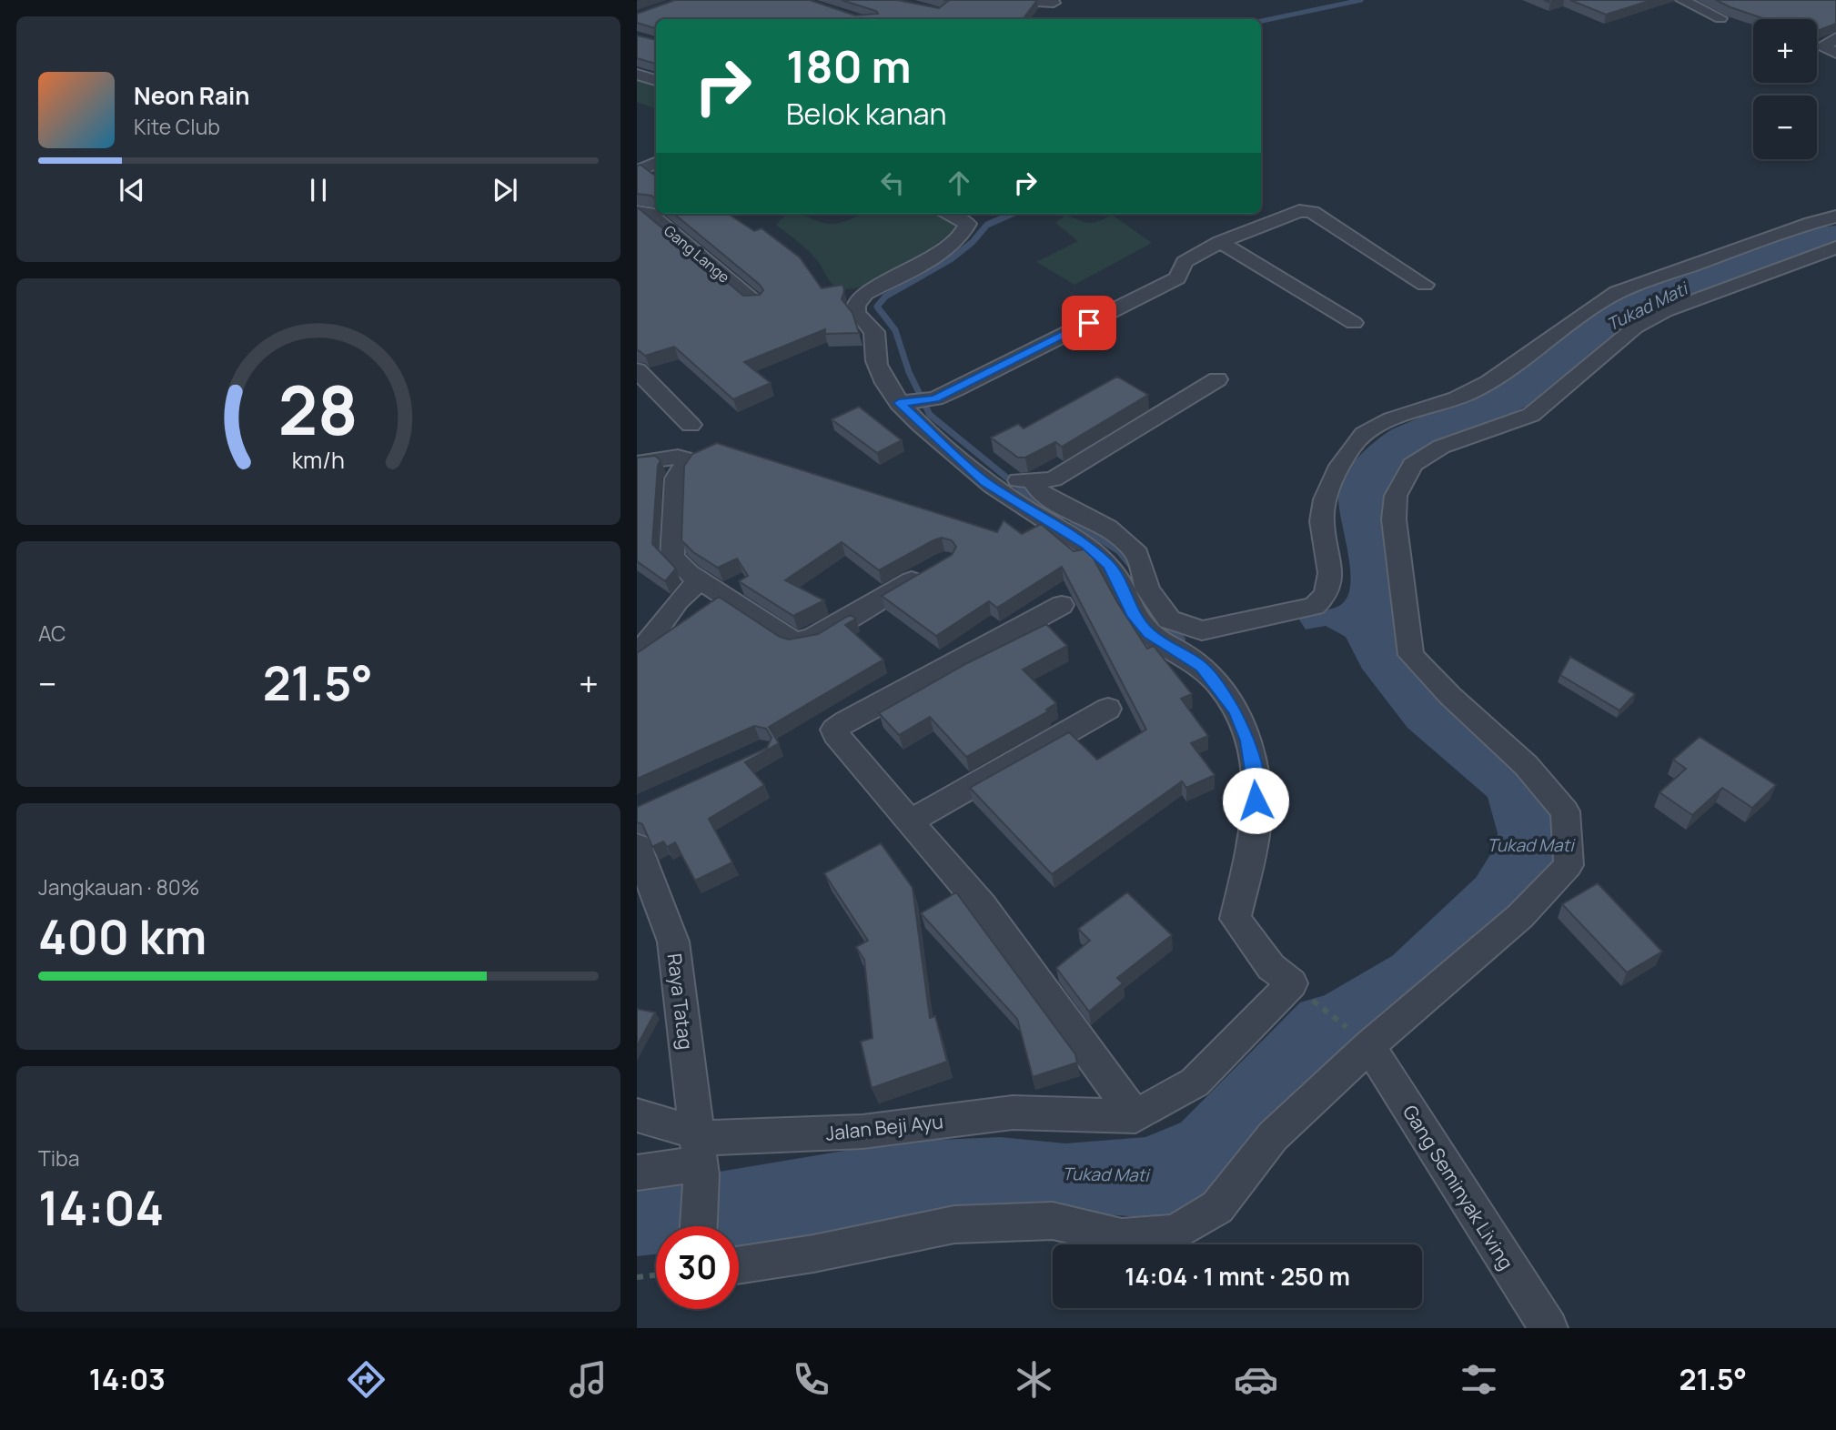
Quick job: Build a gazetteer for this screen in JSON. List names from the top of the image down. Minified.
{"streets":{"street":["Gang Lange","Raya Tatag","Jalan Beji Ayu","Gang Seminyak Living"]},"crossings":[["Raya Tatag","Jalan Beji Ayu"]],"water":["Tukad Mati"],"page":{"map_buttons":["+","−"],"turn":["180 m","Belok kanan"],"song":["Neon Rain","Kite Club"],"tile":["AC",["Jangkauan · 80%","400 km"],["Tiba","14:04"]],"heat":["−","21.5°","+"],"limit":"30","trip":"14:04 · 1 mnt · 250 m","tabs":["14:03","21.5°"],"gauge":["28","km/h"]}}
